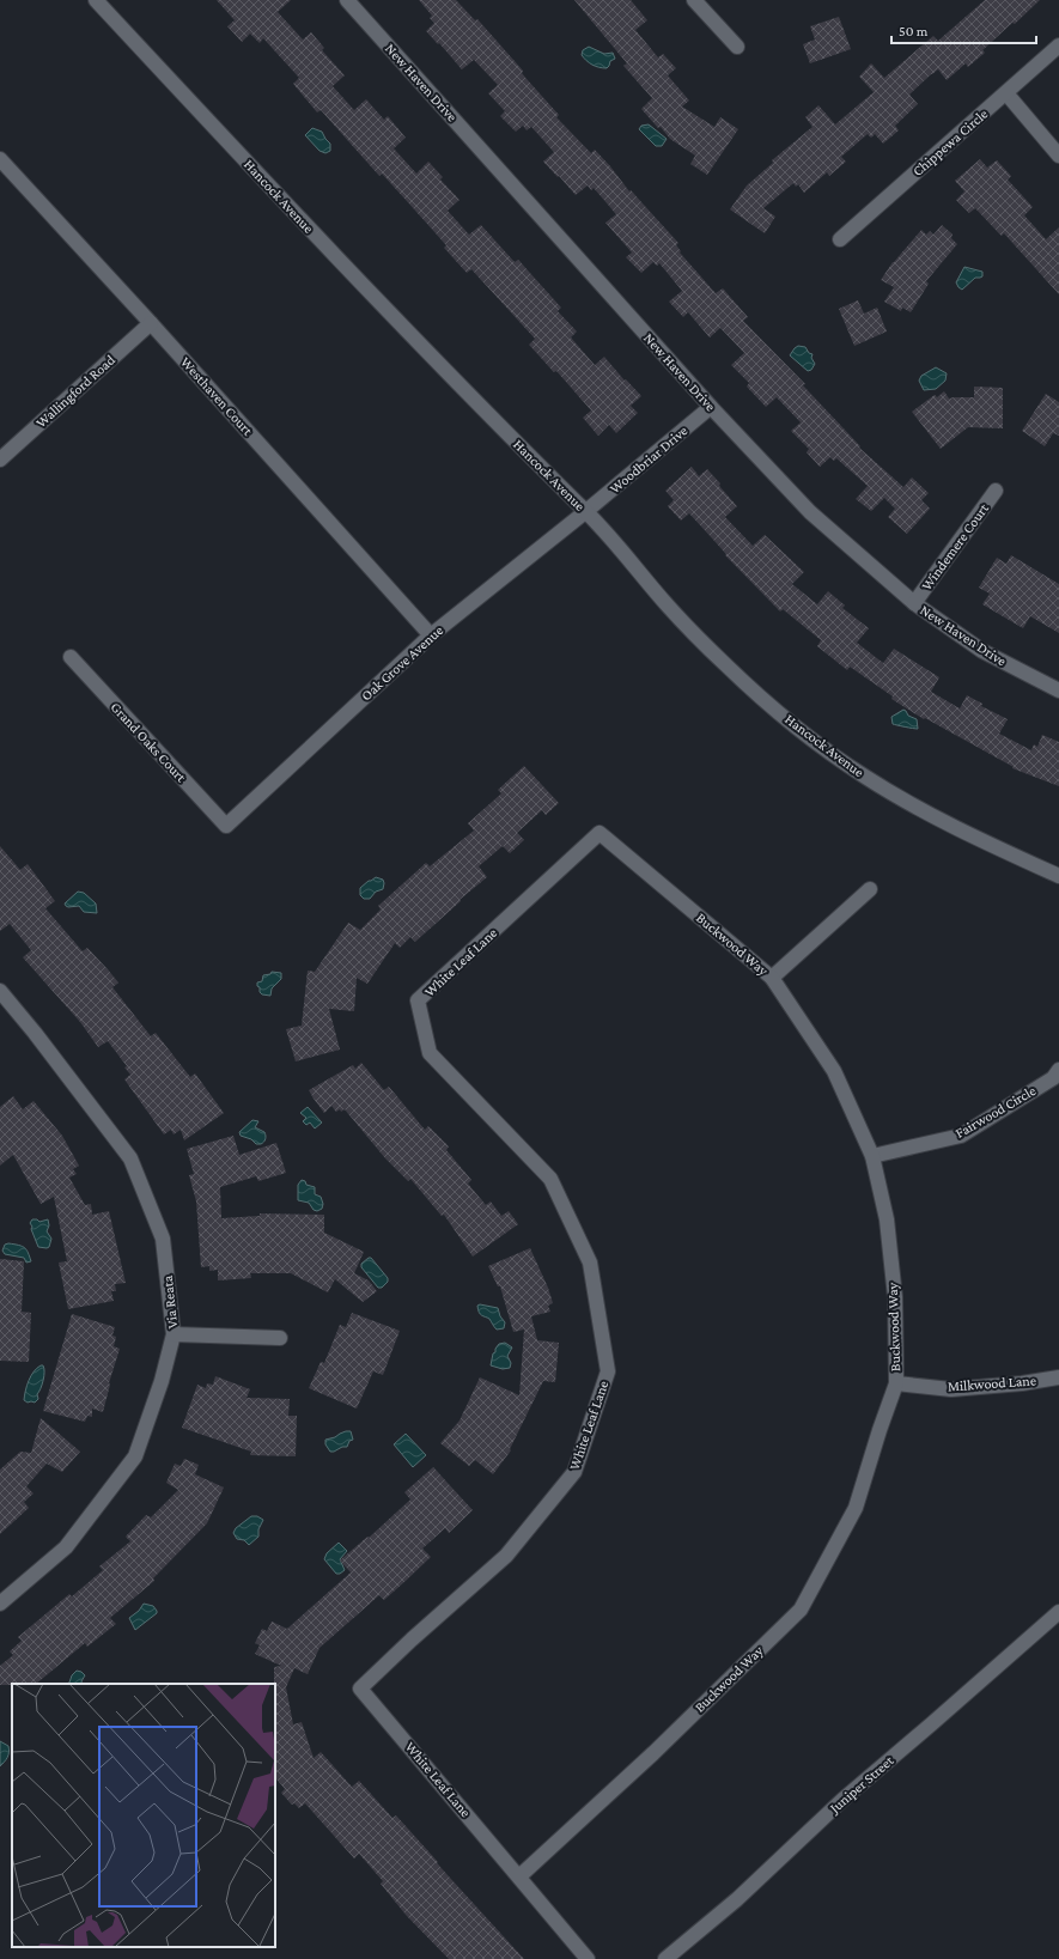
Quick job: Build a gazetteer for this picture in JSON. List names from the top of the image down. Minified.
{"streets":{"street":["New Haven Drive","Chippewa Circle","Hancock Avenue","Wallingford Road","Westhaven Court","Woodbriar Drive","Windemere Court","Oak Grove Avenue","Grand Oaks Court","Buckwood Way","White Leaf Lane","Fairwood Circle","Via Reata","Milkwood Lane","Juniper Street"]},"crossings":[["New Haven Drive","Woodbriar Drive"],["New Haven Drive","Windemere Court"],["Hancock Avenue","Woodbriar Drive"],["Hancock Avenue","Oak Grove Avenue"],["Wallingford Road","Westhaven Court"],["Westhaven Court","Oak Grove Avenue"],["Woodbriar Drive","Oak Grove Avenue"],["Oak Grove Avenue","Grand Oaks Court"],["Buckwood Way","White Leaf Lane"],["Buckwood Way","Fairwood Circle"],["Buckwood Way","Milkwood Lane"]],"scale_bar":"50 m"}
